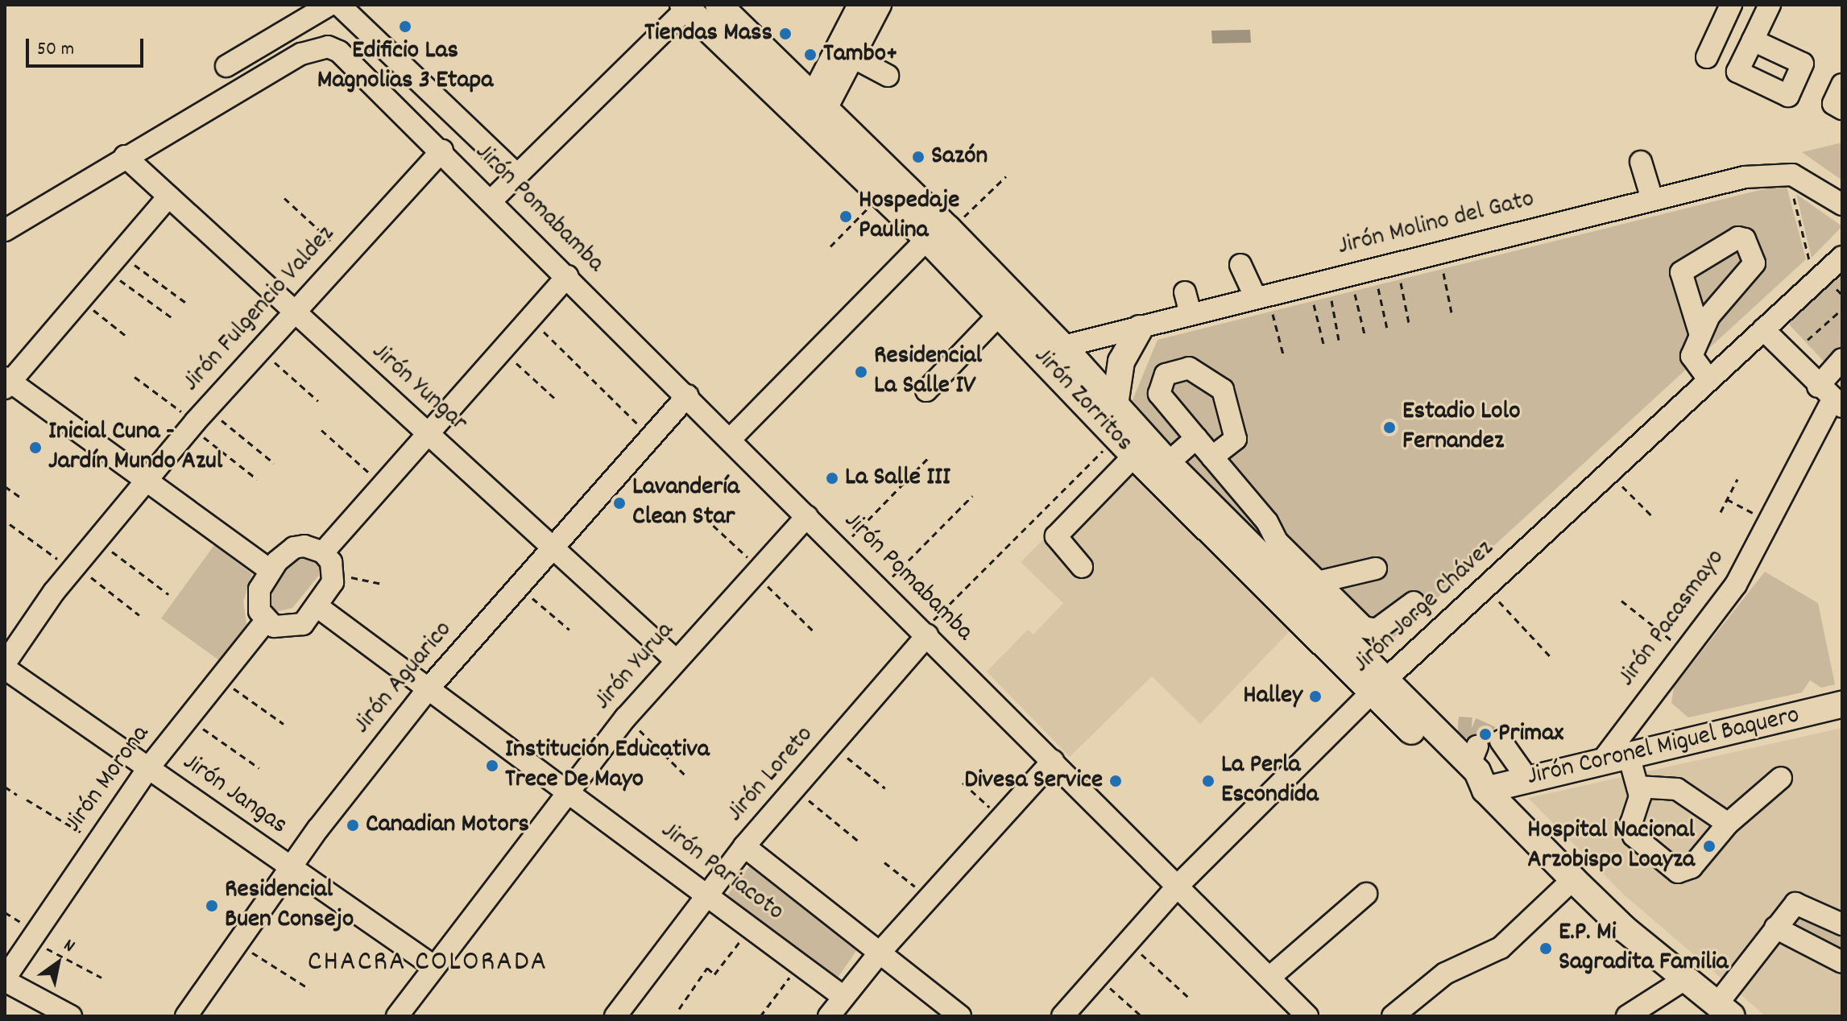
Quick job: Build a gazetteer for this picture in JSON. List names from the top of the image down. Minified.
{"streets":{"main road":["Jirón Zorritos","Jirón Coronel Miguel Baquero"],"street":["Jirón Pomabamba","Jirón Molino del Gato","Jirón Fulgencio Valdez","Jirón Yungar","Jirón Jorge Chávez","Jirón Pacasmayo","Jirón Yurua","Jirón Aguarico","Jirón Loreto","Jirón Morona","Jirón Jangas","Jirón Pariacoto"]},"crossings":[["Jirón Pomabamba","Jirón Fulgencio Valdez"],["Jirón Pomabamba","Jirón Yungar"],["Jirón Pomabamba","Jirón Jorge Chávez"],["Jirón Pomabamba","Jirón Yurua"],["Jirón Pomabamba","Jirón Aguarico"],["Jirón Pomabamba","Jirón Loreto"],["Jirón Molino del Gato","Jirón Zorritos"],["Jirón Fulgencio Valdez","Jirón Yungar"],["Jirón Yungar","Jirón Yurua"],["Jirón Yungar","Jirón Aguarico"],["Jirón Zorritos","Jirón Jorge Chávez"],["Jirón Zorritos","Jirón Coronel Miguel Baquero"],["Jirón Pacasmayo","Jirón Coronel Miguel Baquero"],["Jirón Yurua","Jirón Jangas"],["Jirón Yurua","Jirón Pariacoto"],["Jirón Aguarico","Jirón Jangas"],["Jirón Aguarico","Jirón Pariacoto"],["Jirón Loreto","Jirón Pariacoto"],["Jirón Morona","Jirón Jangas"],["Jirón Morona","Jirón Pariacoto"]],"districts":["CHACRA COLORADA"],"places":["Edificio Las Magnolias 3 Etapa","Tiendas Mass","Tambo+","Sazón","Hospedaje Paulina","Residencial La Salle IV","Estadio Lolo Fernandez","Inicial Cuna - Jardín Mundo Azul","La Salle III","Lavandería Clean Star","Halley","Primax","Institución Educativa Trece De Mayo","Divesa Service","La Perla Escondida","Canadian Motors","Hospital Nacional Arzobispo Loayza","Residencial Buen Consejo","E.P. Mi Sagradita Familia"],"scale_bar":"50 m","north":"top right"}
